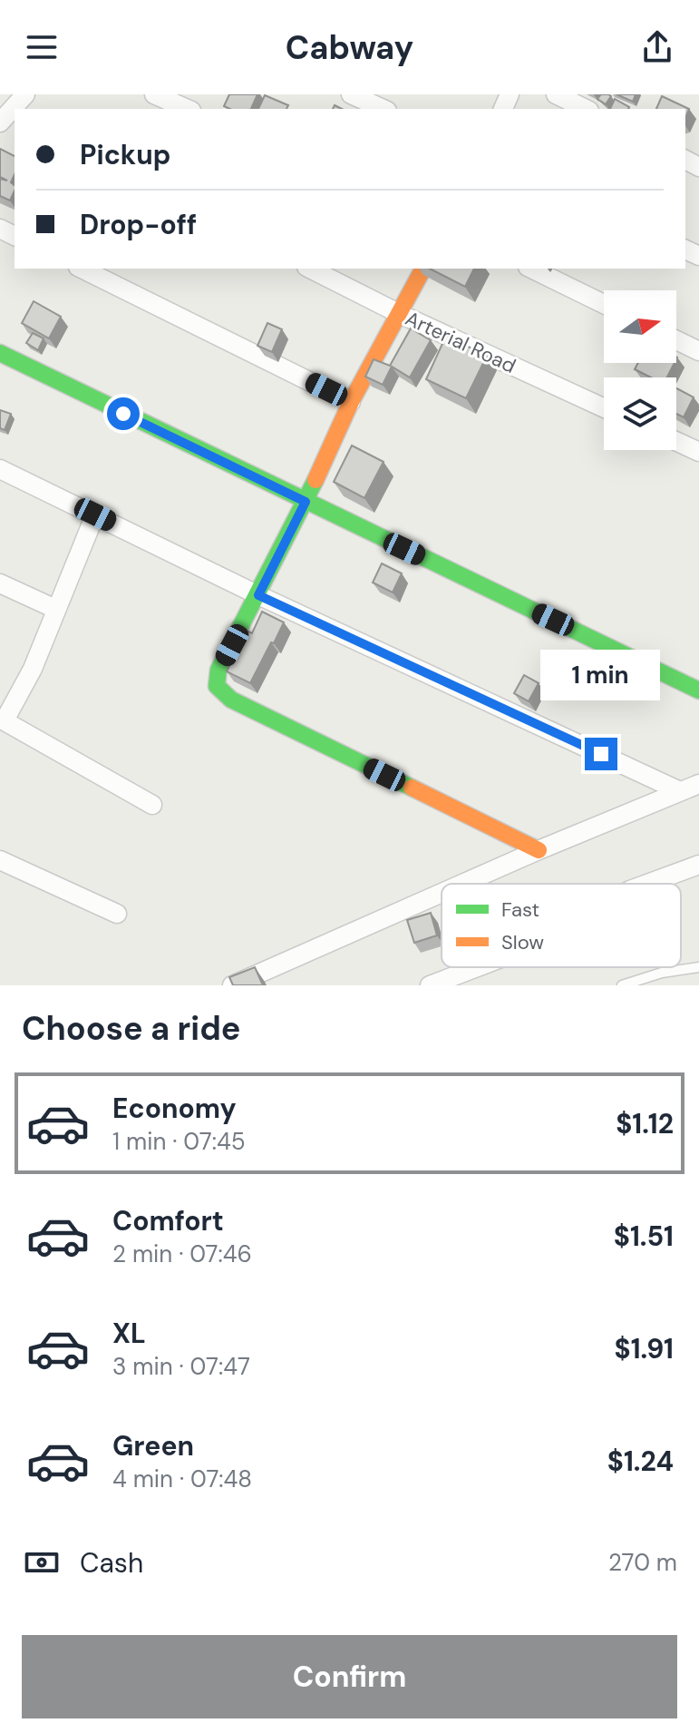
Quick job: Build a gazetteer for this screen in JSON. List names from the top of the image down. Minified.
{"streets":{"street":["Arterial Road"]},"legend":["Fast","Slow"],"north":"right","page":{"header":"Cabway","banner":["Pickup","Drop-off"],"bubble":"1 min","heading":"Choose a ride","list":[{"name":"Economy","note":"1 min · 07:45","value":"$1.12"},{"name":"Comfort","note":"2 min · 07:46","value":"$1.51"},{"name":"XL","note":"3 min · 07:47","value":"$1.91"},{"name":"Green","note":"4 min · 07:48","value":"$1.24"}],"pay":["Cash","270 m"],"buttons":"Confirm"}}
